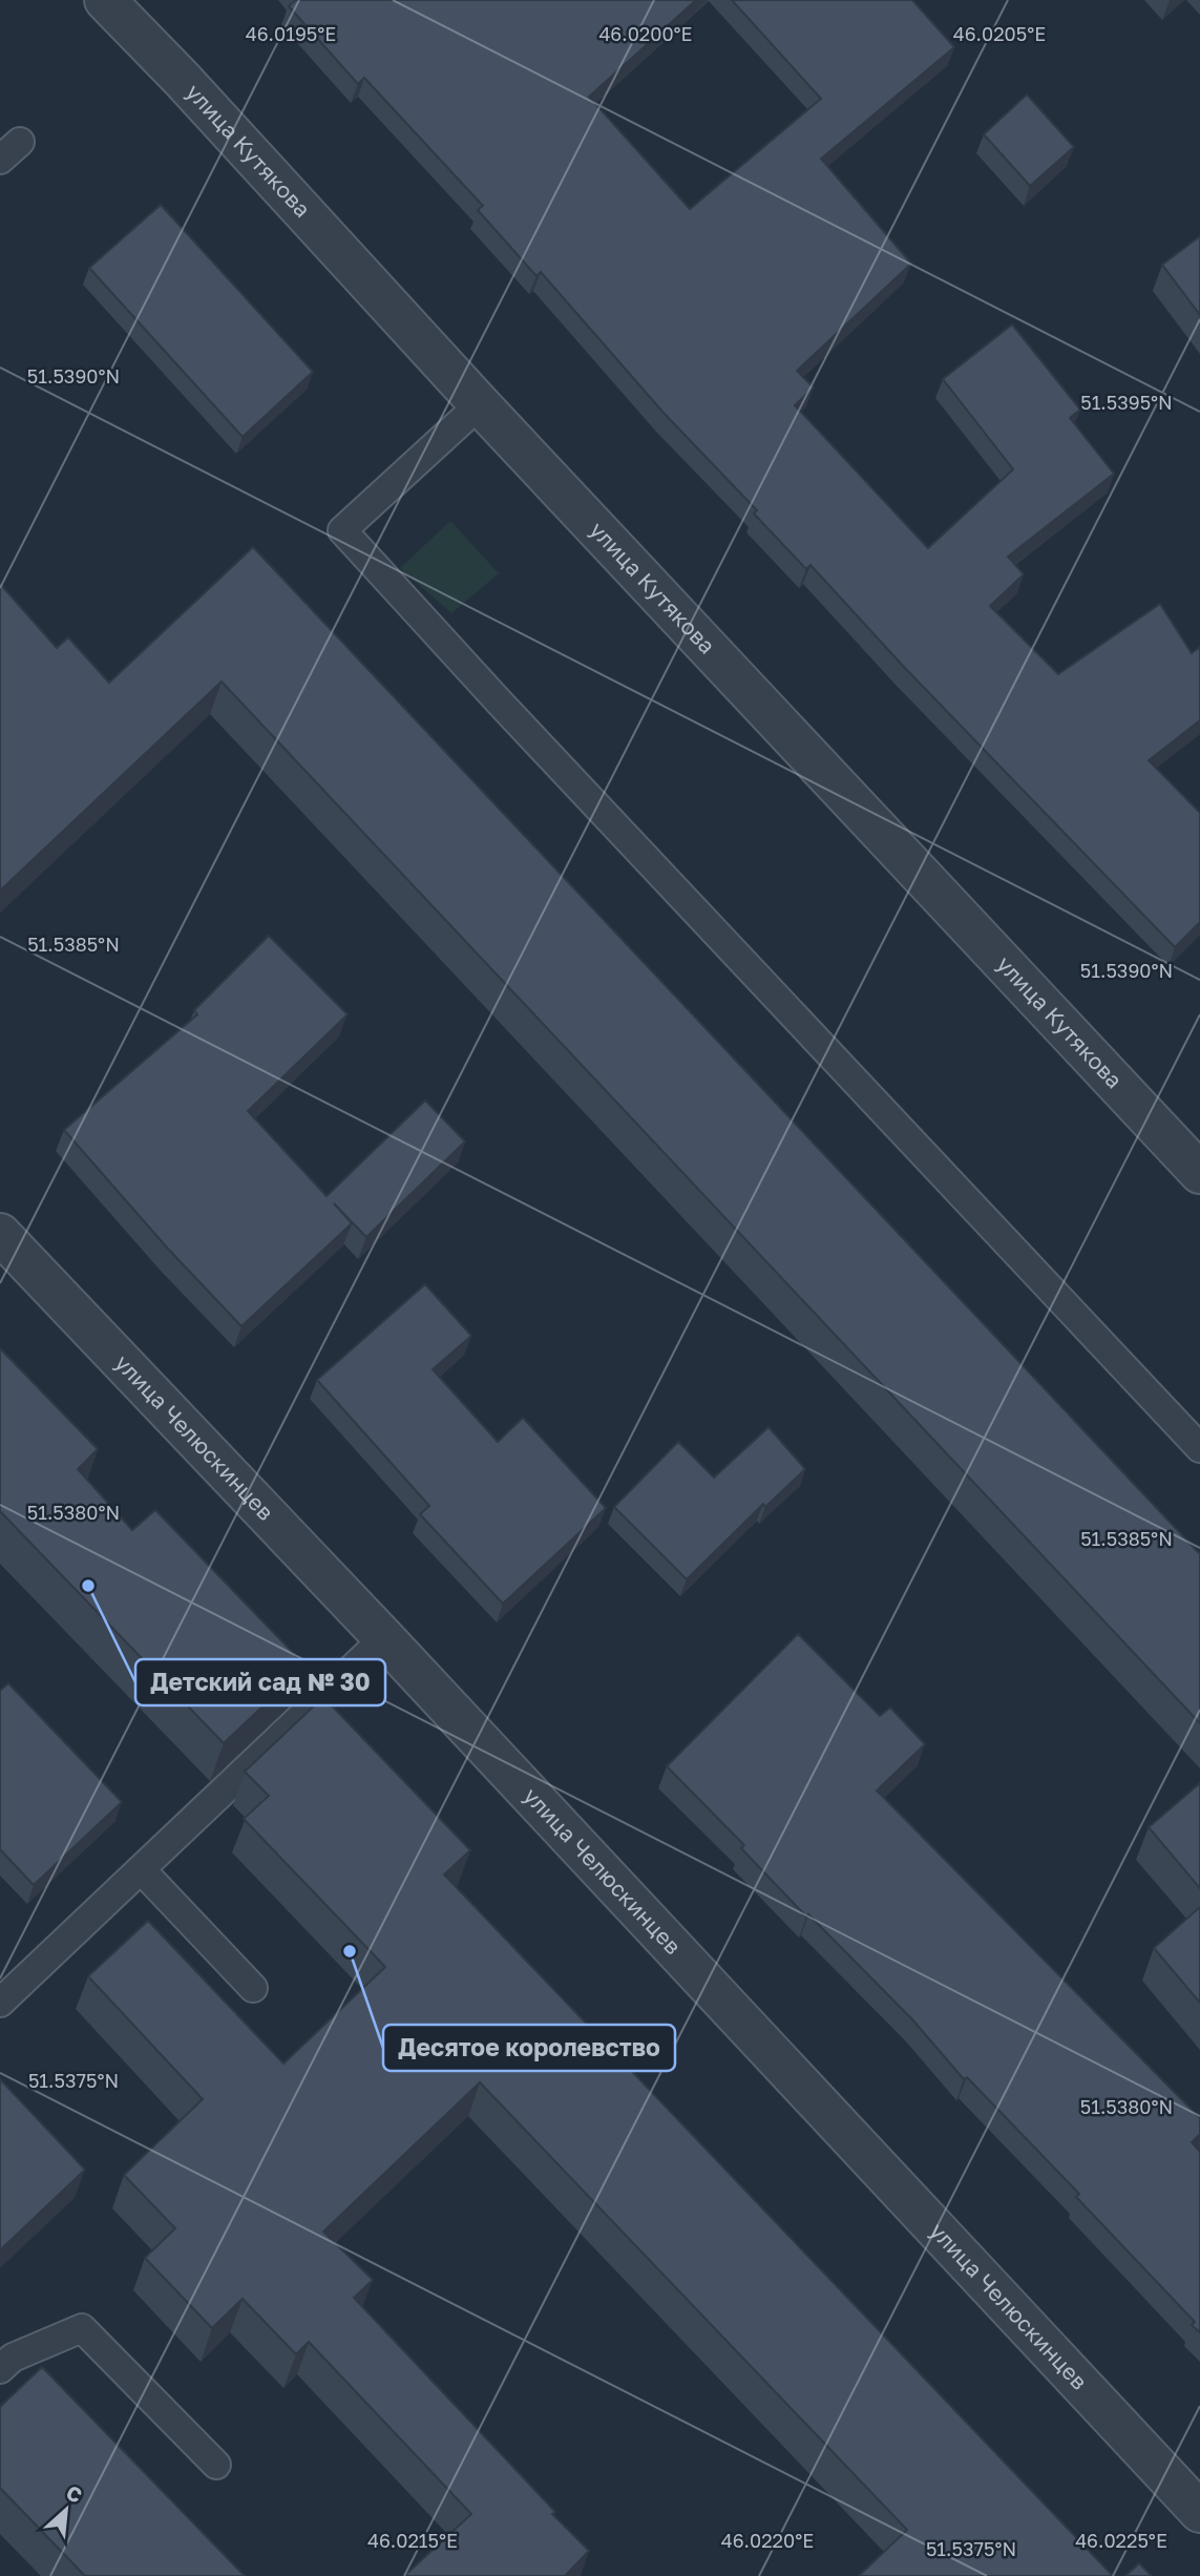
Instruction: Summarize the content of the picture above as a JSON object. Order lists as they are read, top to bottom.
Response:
{
  "streets": {
    "street": ["улица Кутякова", "улица Челюскинцев"]
  },
  "places": ["Детский сад № 30", "Десятое королевство"],
  "north": "top right",
  "coordinates": [
    "46.0195°E",
    "46.0200°E",
    "46.0205°E",
    "51.5390°N",
    "51.5395°N",
    "51.5385°N",
    "51.5380°N",
    "51.5375°N",
    "46.0215°E",
    "46.0220°E",
    "46.0225°E"
  ]
}
